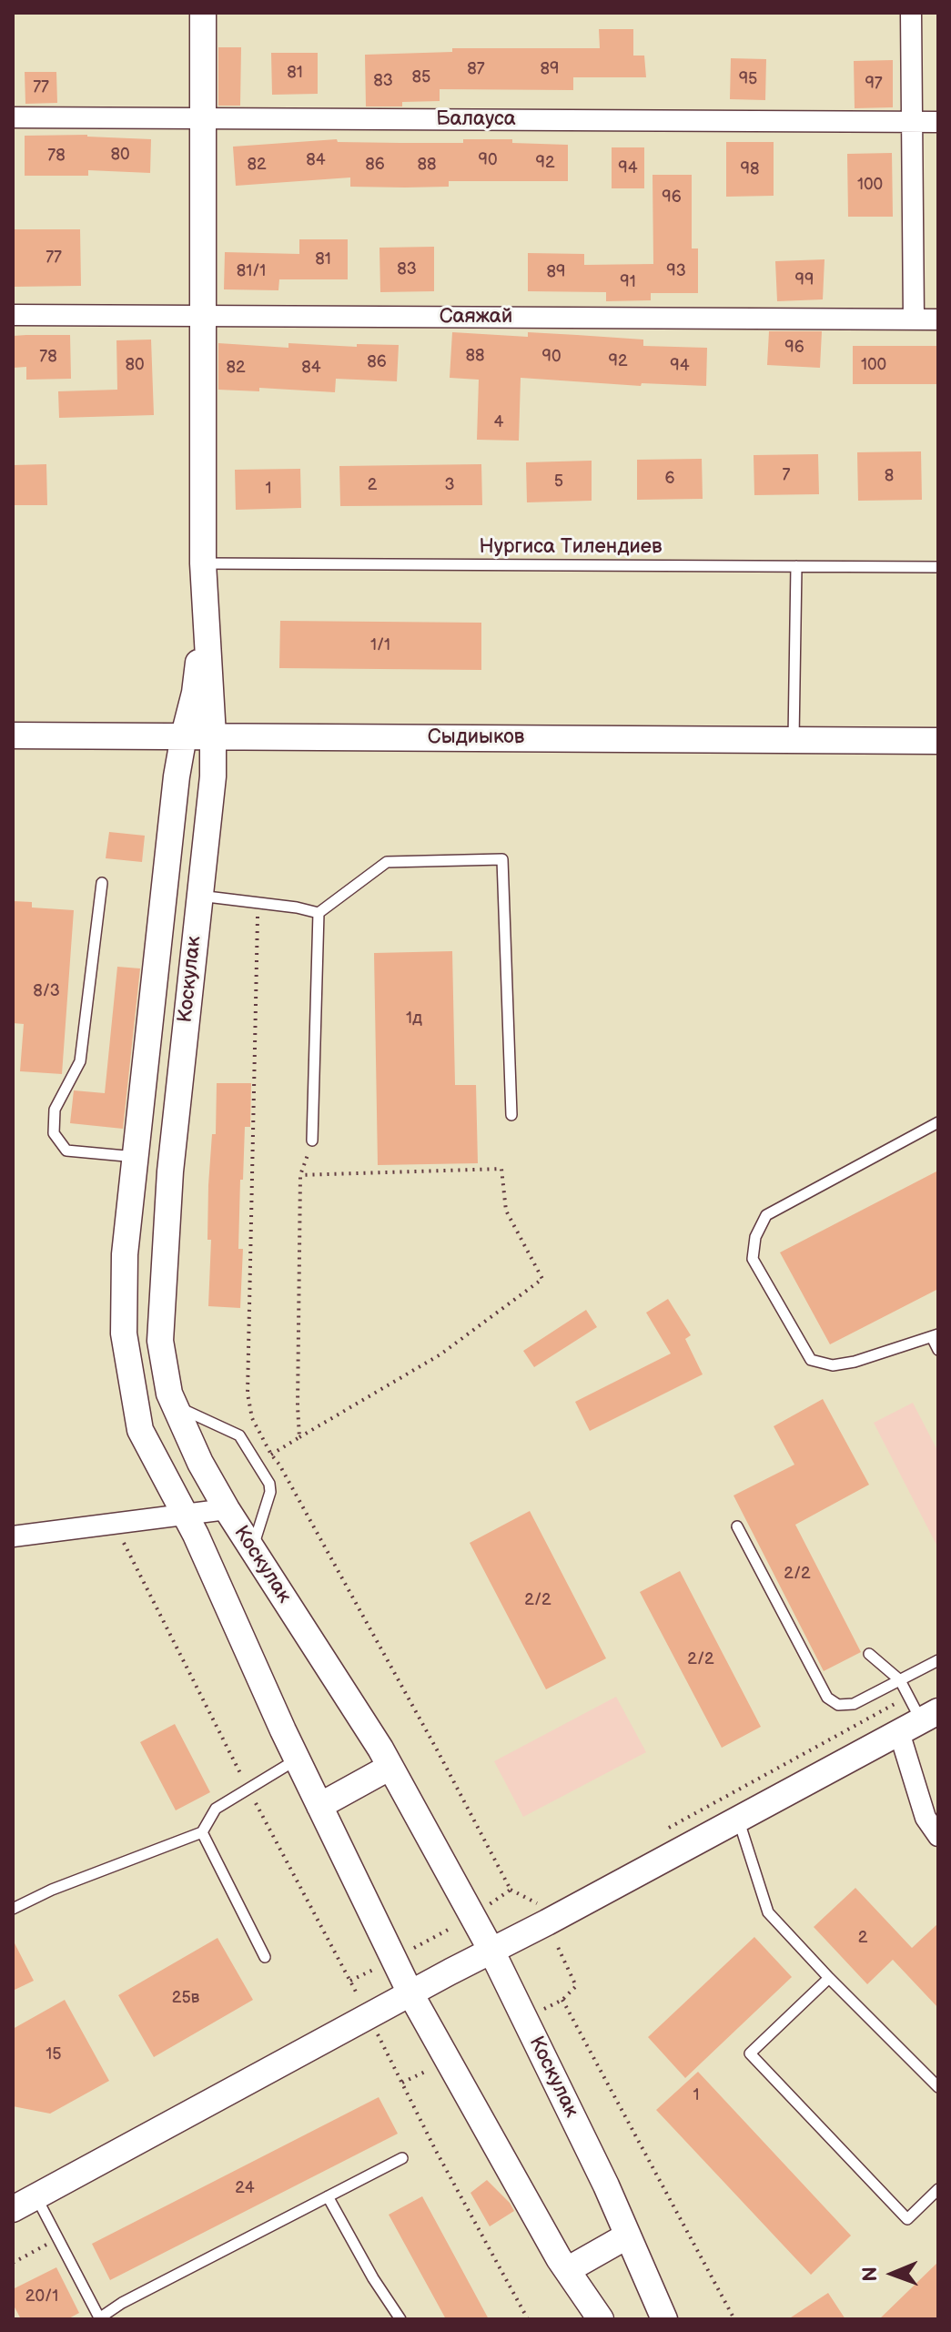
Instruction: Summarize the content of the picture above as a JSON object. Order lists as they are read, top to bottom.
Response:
{
  "streets": {
    "street": [
      "Балауса",
      "Саяжай",
      "Сыдиыков",
      "Коскулак"
    ],
    "lane": ["Нургиса Тилендиев"]
  },
  "crossings": [
    ["Сыдиыков", "Коскулак"]
  ],
  "house_numbers": [
    "87",
    "89",
    "81",
    "85",
    "95",
    "83",
    "97",
    "77",
    "80",
    "78",
    "84",
    "90",
    "92",
    "82",
    "86",
    "88",
    "94",
    "98",
    "100",
    "96",
    "77",
    "81",
    "83",
    "81/1",
    "93",
    "89",
    "99",
    "91",
    "96",
    "88",
    "78",
    "90",
    "92",
    "86",
    "80",
    "100",
    "94",
    "82",
    "84",
    "4",
    "7",
    "8",
    "6",
    "5",
    "2",
    "3",
    "1",
    "1/1",
    "8/3",
    "1д",
    "2/2",
    "2/2",
    "2/2",
    "2",
    "25в",
    "15",
    "1",
    "24",
    "20/1"
  ],
  "north": "left"
}
